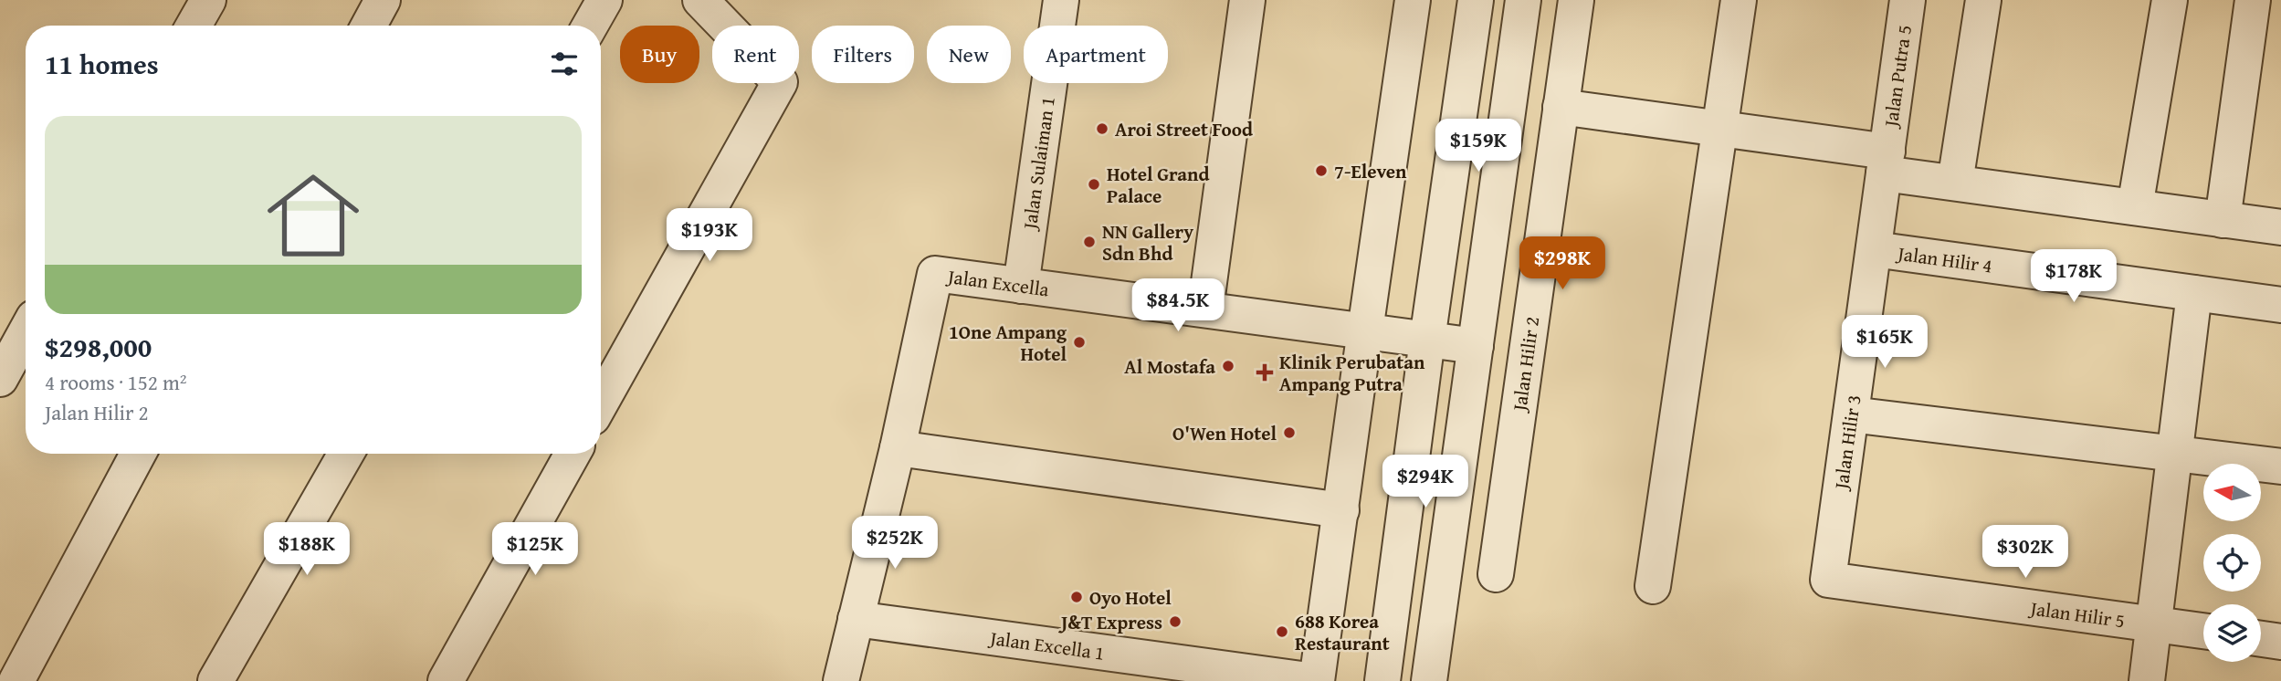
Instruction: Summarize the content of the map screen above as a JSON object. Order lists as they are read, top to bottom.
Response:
{
  "streets": {
    "street": [
      "Jalan Putra 5",
      "Jalan Sulaiman 1",
      "Jalan Hilir 4",
      "Jalan Excella",
      "Jalan Hilir 2",
      "Jalan Hilir 3",
      "Jalan Hilir 5",
      "Jalan Excella 1"
    ]
  },
  "crossings": [
    ["Jalan Putra 5", "Jalan Hilir 3"],
    ["Jalan Sulaiman 1", "Jalan Excella"],
    ["Jalan Hilir 4", "Jalan Hilir 3"],
    ["Jalan Excella", "Jalan Excella 1"],
    ["Jalan Hilir 3", "Jalan Hilir 5"]
  ],
  "places": {
    "other": [
      "Aroi Street Food",
      "7-Eleven",
      "Hotel Grand Palace",
      "NN Gallery Sdn Bhd",
      "1One Ampang Hotel",
      "Al Mostafa",
      "O'Wen Hotel",
      "Oyo Hotel",
      "J&T Express",
      "688 Korea Restaurant"
    ],
    "health": ["Klinik Perubatan Ampang Putra"]
  },
  "north": "left",
  "page": {
    "chip": [
      "Buy",
      "Rent",
      "Filters",
      "New",
      "Apartment"
    ],
    "heading": "11 homes",
    "list": [
      {
        "name": "$298,000",
        "note": "4 rooms · 152 m² · Jalan Hilir 2"
      }
    ],
    "price": [
      "$159K",
      "$193K",
      "$298K",
      "$178K",
      "$84.5K",
      "$165K",
      "$294K",
      "$252K",
      "$188K",
      "$125K",
      "$302K"
    ]
  }
}
